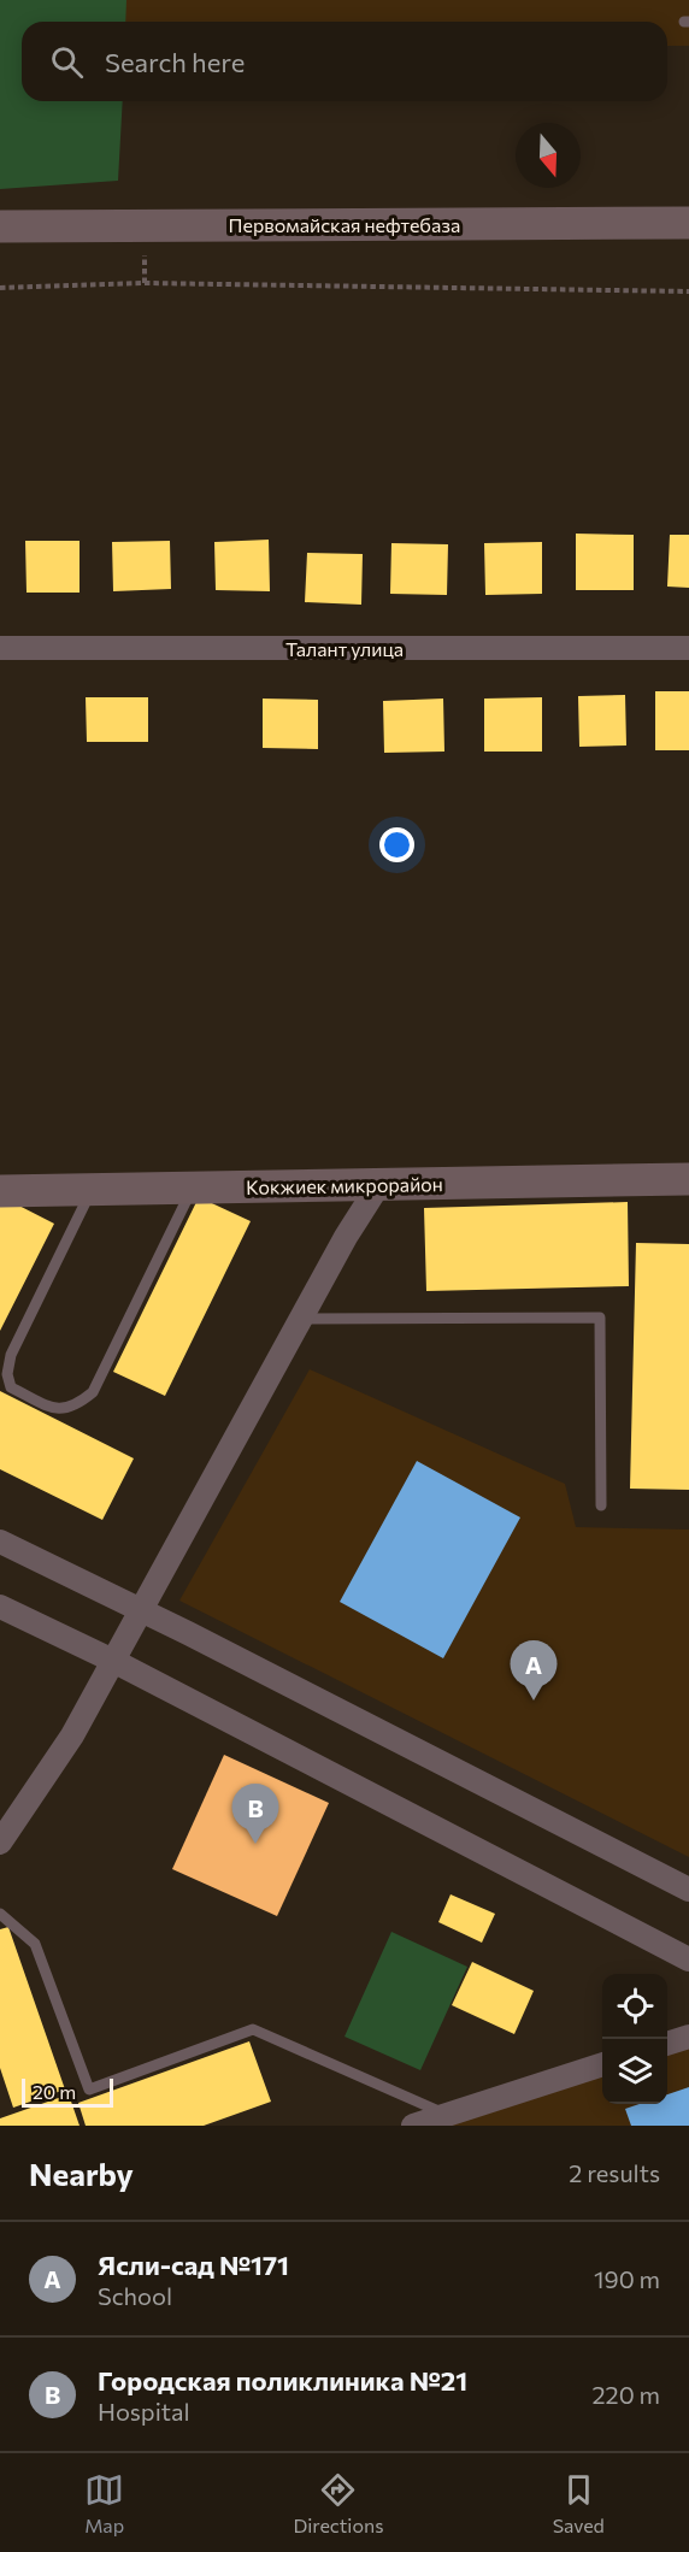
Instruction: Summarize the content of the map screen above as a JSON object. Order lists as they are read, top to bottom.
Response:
{
  "streets": {
    "street": ["Первомайская нефтебаза", "Талант улица", "Кокжиек микрорайон"]
  },
  "scale_bar": "20 m",
  "north": "bottom",
  "page": {
    "search": "Search here",
    "pins": ["A", "B"],
    "scale": "20 m",
    "heading": ["Nearby", "2 results"],
    "list": [
      {
        "mark": "A",
        "name": "Ясли-сад №171",
        "note": "School",
        "value": "190 m"
      },
      {
        "mark": "B",
        "name": "Городская поликлиника №21",
        "note": "Hospital",
        "value": "220 m"
      }
    ],
    "nav": ["Map", "Directions", "Saved"]
  }
}
